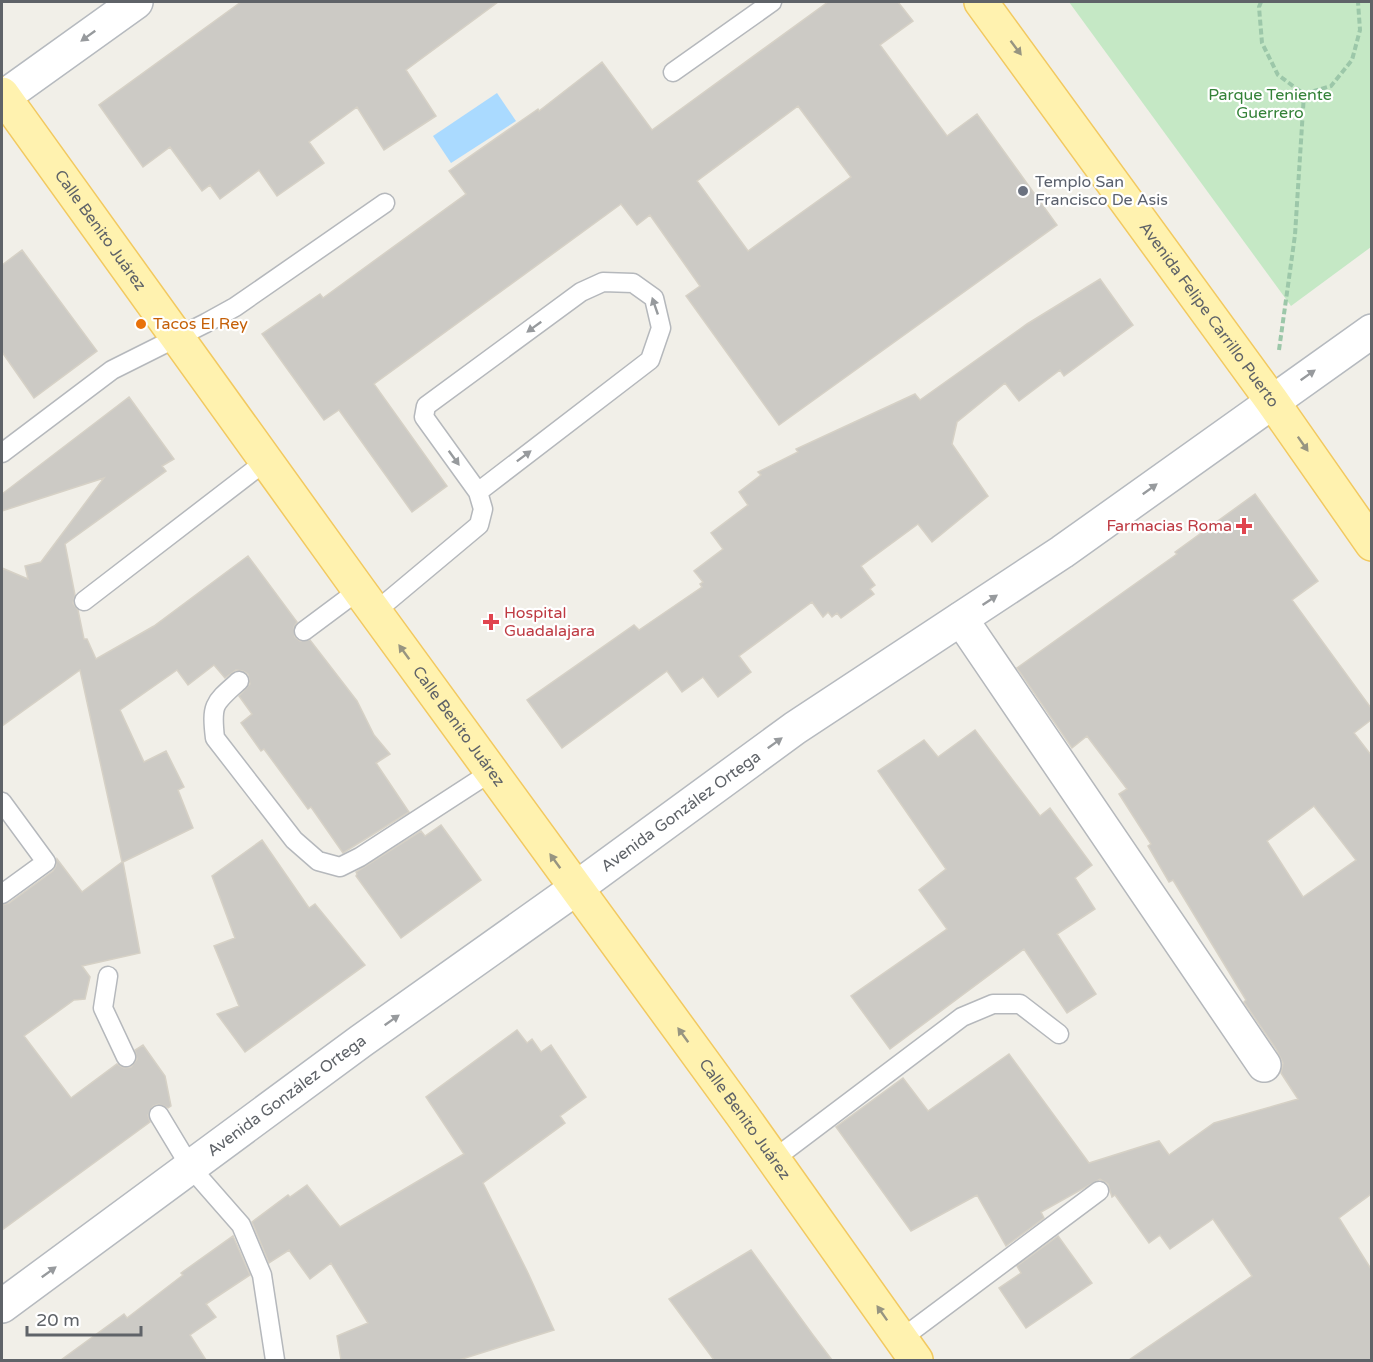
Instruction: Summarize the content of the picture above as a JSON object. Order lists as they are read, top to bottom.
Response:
{
  "streets": {
    "main road": ["Calle Benito Juárez", "Avenida Felipe Carrillo Puerto"],
    "street": ["Avenida González Ortega"]
  },
  "crossings": [
    ["Calle Benito Juárez", "Avenida González Ortega"],
    ["Avenida Felipe Carrillo Puerto", "Avenida González Ortega"]
  ],
  "one_way": ["Calle Benito Juárez", "Avenida Felipe Carrillo Puerto", "Avenida González Ortega"],
  "parks": ["Parque Teniente Guerrero"],
  "places": {
    "other": ["Templo San Francisco De Asis", "Tacos El Rey"],
    "health": ["Farmacias Roma", "Hospital Guadalajara"]
  },
  "scale_bar": "20 m"
}
